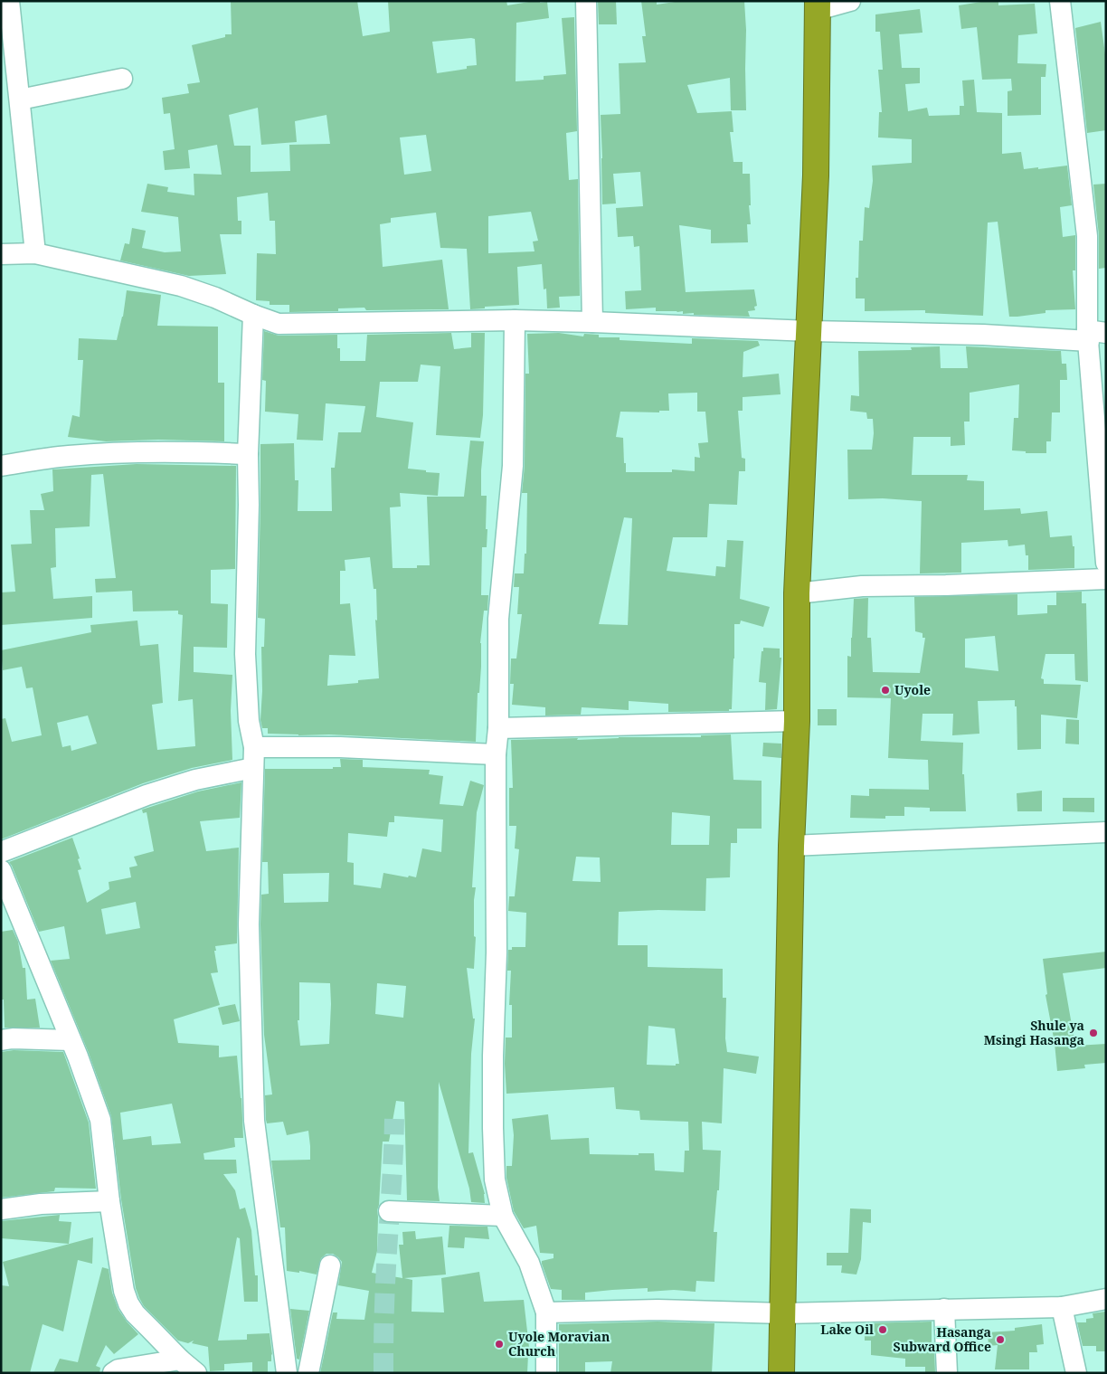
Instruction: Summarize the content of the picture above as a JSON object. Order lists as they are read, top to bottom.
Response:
{
  "places": [
    "Uyole",
    "Shule ya Msingi Hasanga",
    "Lake Oil",
    "Hasanga Subward Office",
    "Uyole Moravian Church"
  ]
}
